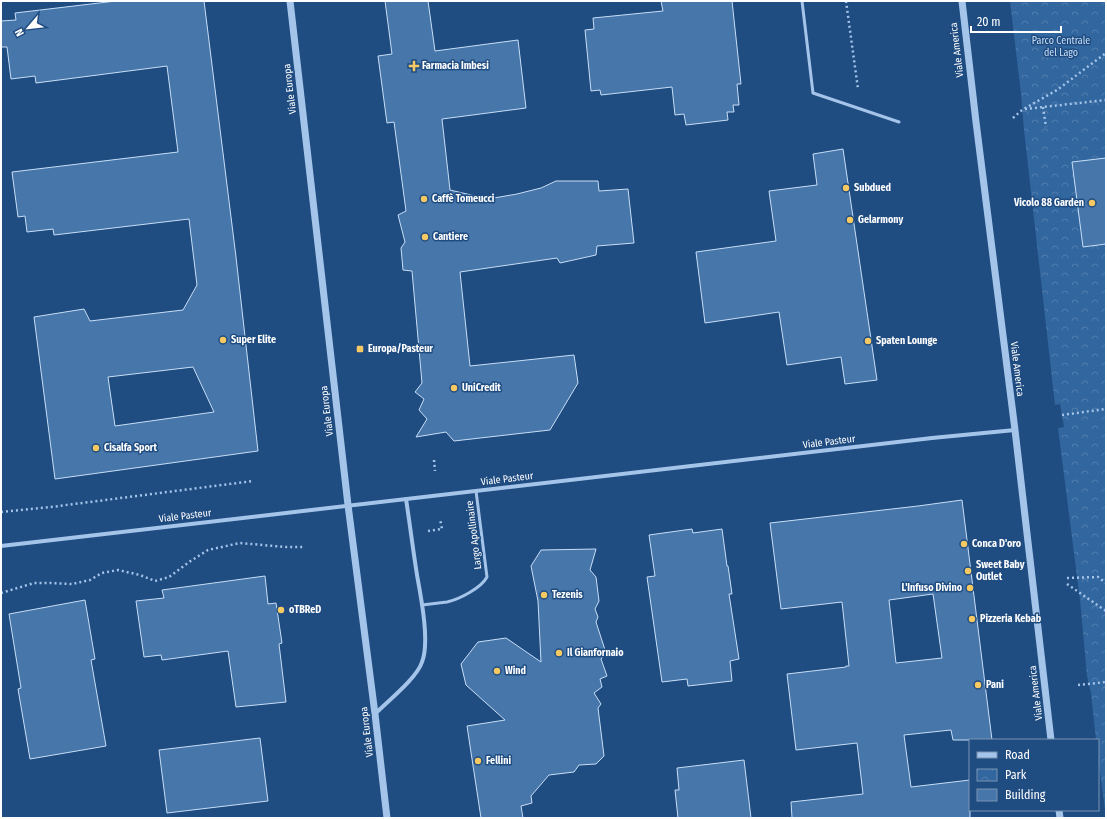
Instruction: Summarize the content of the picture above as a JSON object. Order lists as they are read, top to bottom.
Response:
{
  "streets": {
    "street": ["Viale America", "Viale Europa", "Viale Pasteur"],
    "lane": ["Largo Apollinaire"]
  },
  "crossings": [
    ["Viale America", "Viale Pasteur"],
    ["Viale Europa", "Viale Pasteur"],
    ["Viale Pasteur", "Largo Apollinaire"]
  ],
  "parks": ["Parco Centrale del Lago"],
  "places": {
    "health": ["Farmacia Imbesi"],
    "other": [
      "Subdued",
      "Caffè Tomeucci",
      "Vicolo 88 Garden",
      "Gelarmony",
      "Cantiere",
      "Super Elite",
      "Spaten Lounge",
      "UniCredit",
      "Cisalfa Sport",
      "Conca D'oro",
      "Sweet Baby Outlet",
      "L'Infuso Divino",
      "Tezenis",
      "oTBReD",
      "Pizzeria Kebab",
      "Il Gianfornaio",
      "Wind",
      "Pani",
      "Fellini"
    ],
    "transit": ["Europa/Pasteur"]
  },
  "legend": ["Road", "Park", "Building"],
  "scale_bar": "20 m",
  "north": "bottom left"
}
